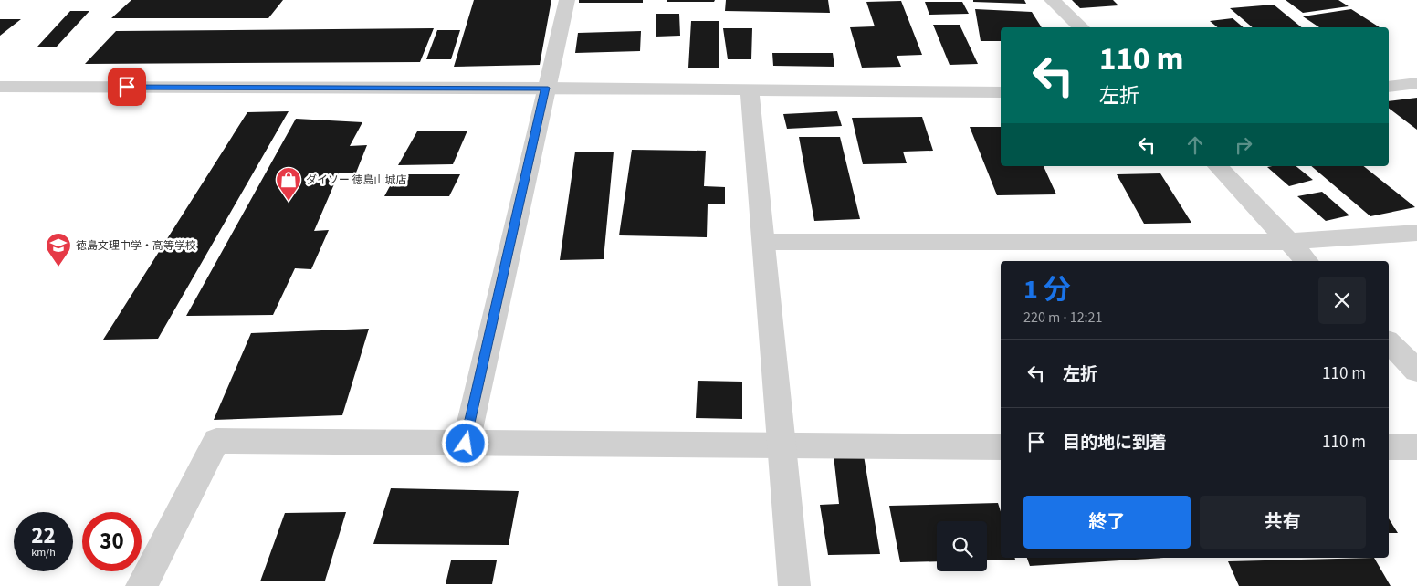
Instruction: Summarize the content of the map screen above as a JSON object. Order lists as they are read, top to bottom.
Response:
{
  "places": {
    "shop": ["ダイソー 徳島山城店"],
    "school or university": ["徳島文理中学・高等学校"]
  },
  "page": {
    "turn": ["110 m", "左折"],
    "heading": ["1 分", "220 m · 12:21"],
    "list": [
      {
        "name": "左折",
        "value": "110 m"
      },
      {
        "name": "目的地に到着",
        "value": "110 m"
      }
    ],
    "buttons": ["終了", "共有"],
    "speed": "22 km/h",
    "limit": "30"
  }
}
